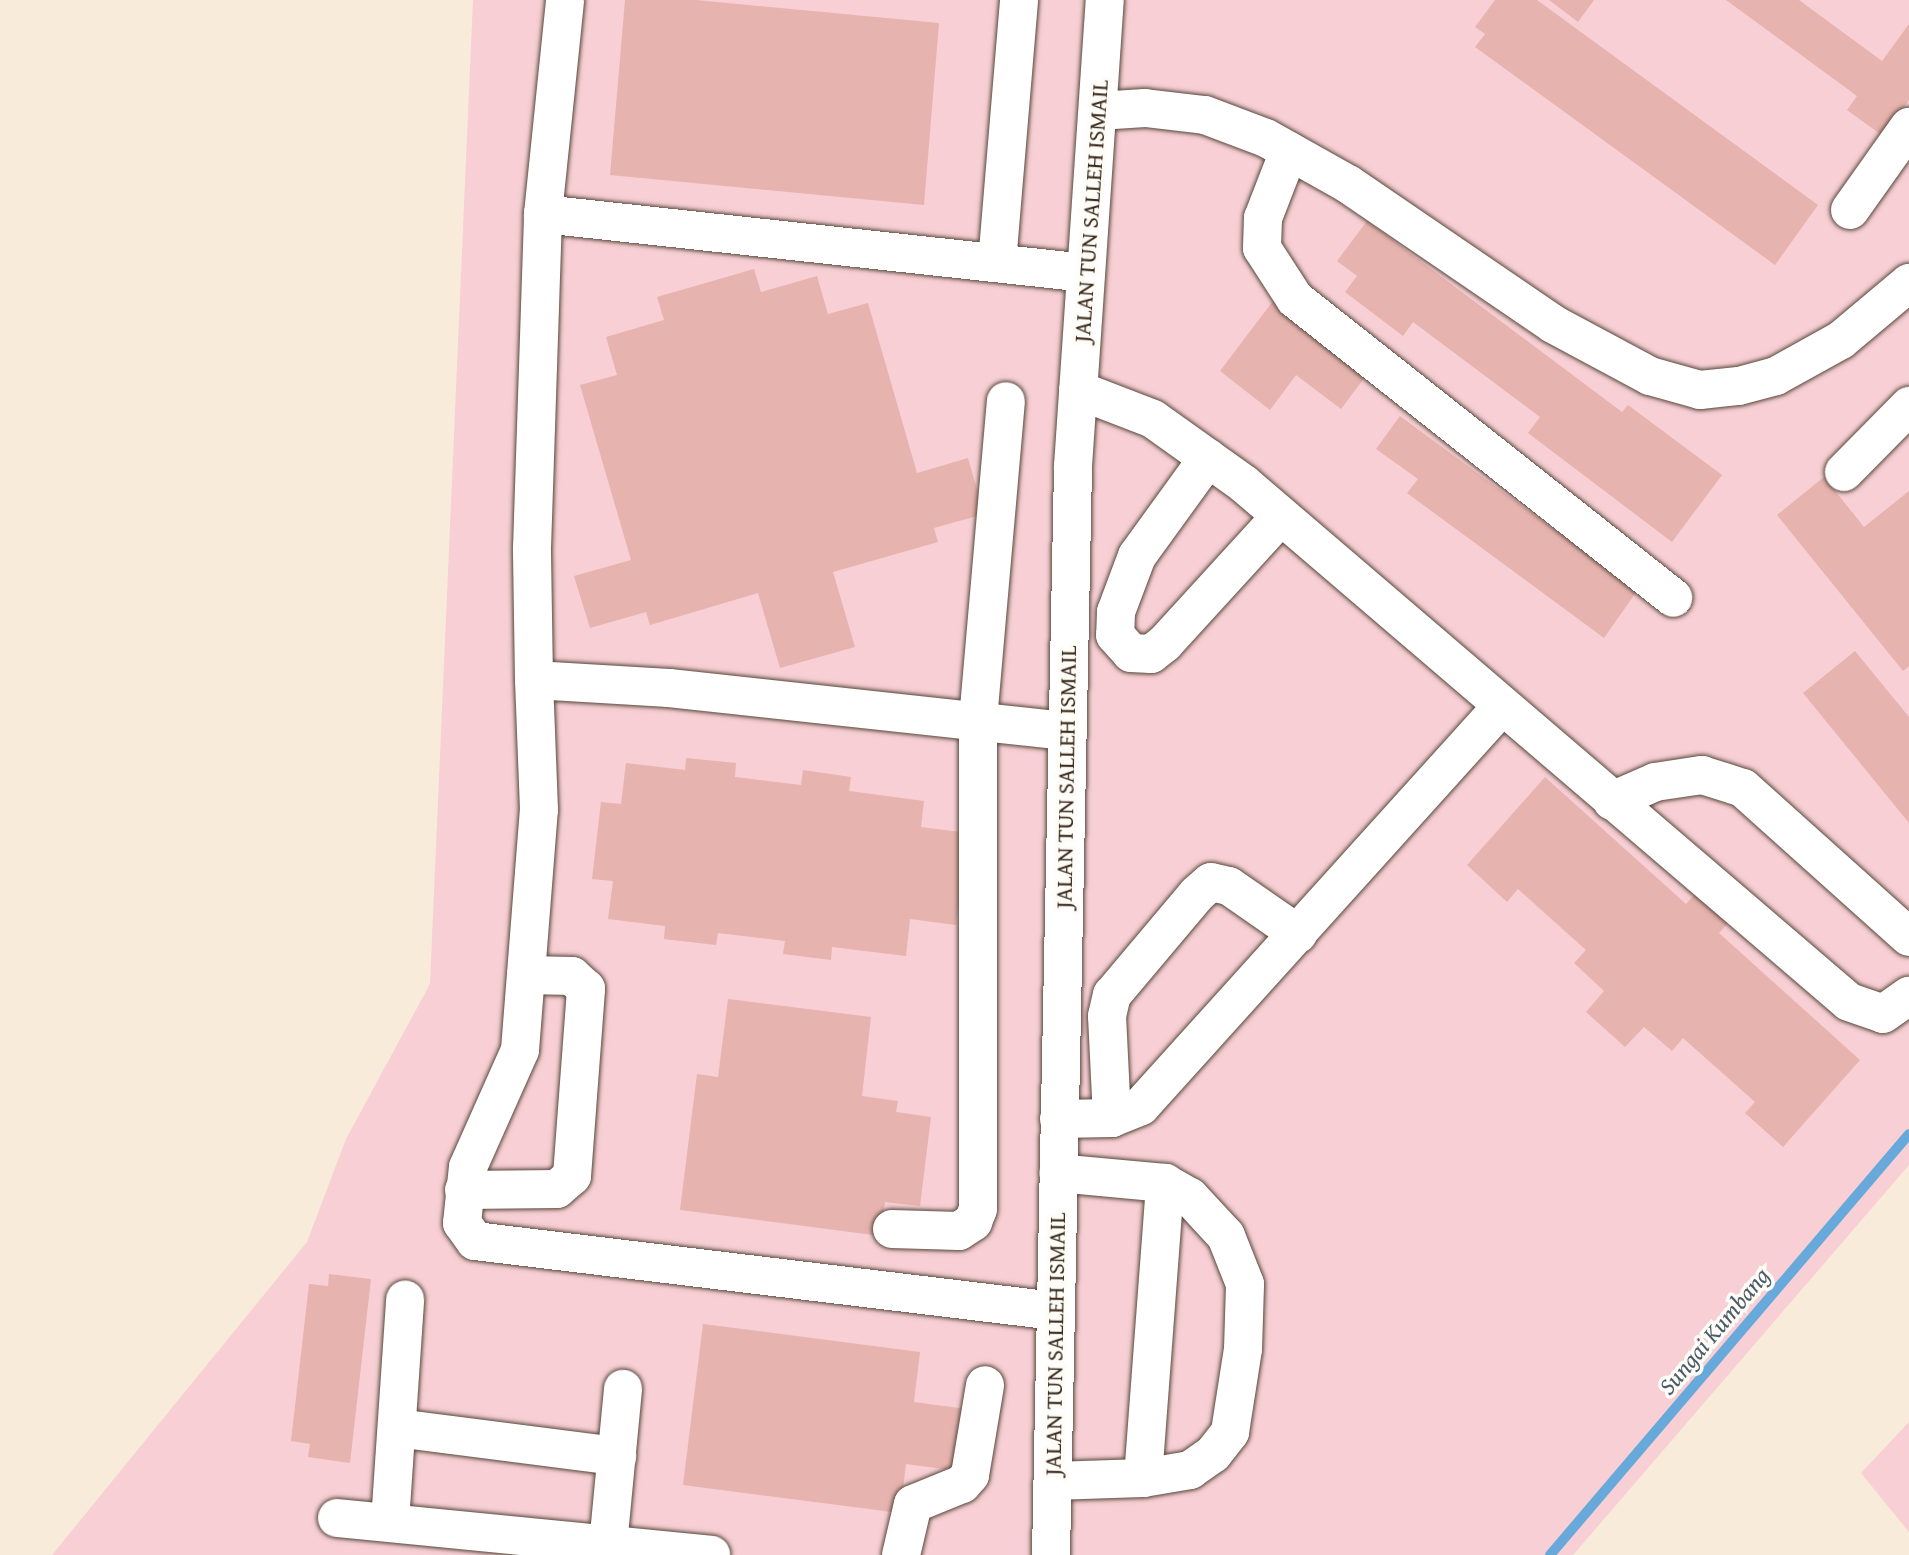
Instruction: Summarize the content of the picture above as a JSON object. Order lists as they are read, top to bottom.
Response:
{
  "streets": {
    "street": ["JALAN TUN SALLEH ISMAIL"]
  },
  "water": ["Sungai Kumbang"]
}
